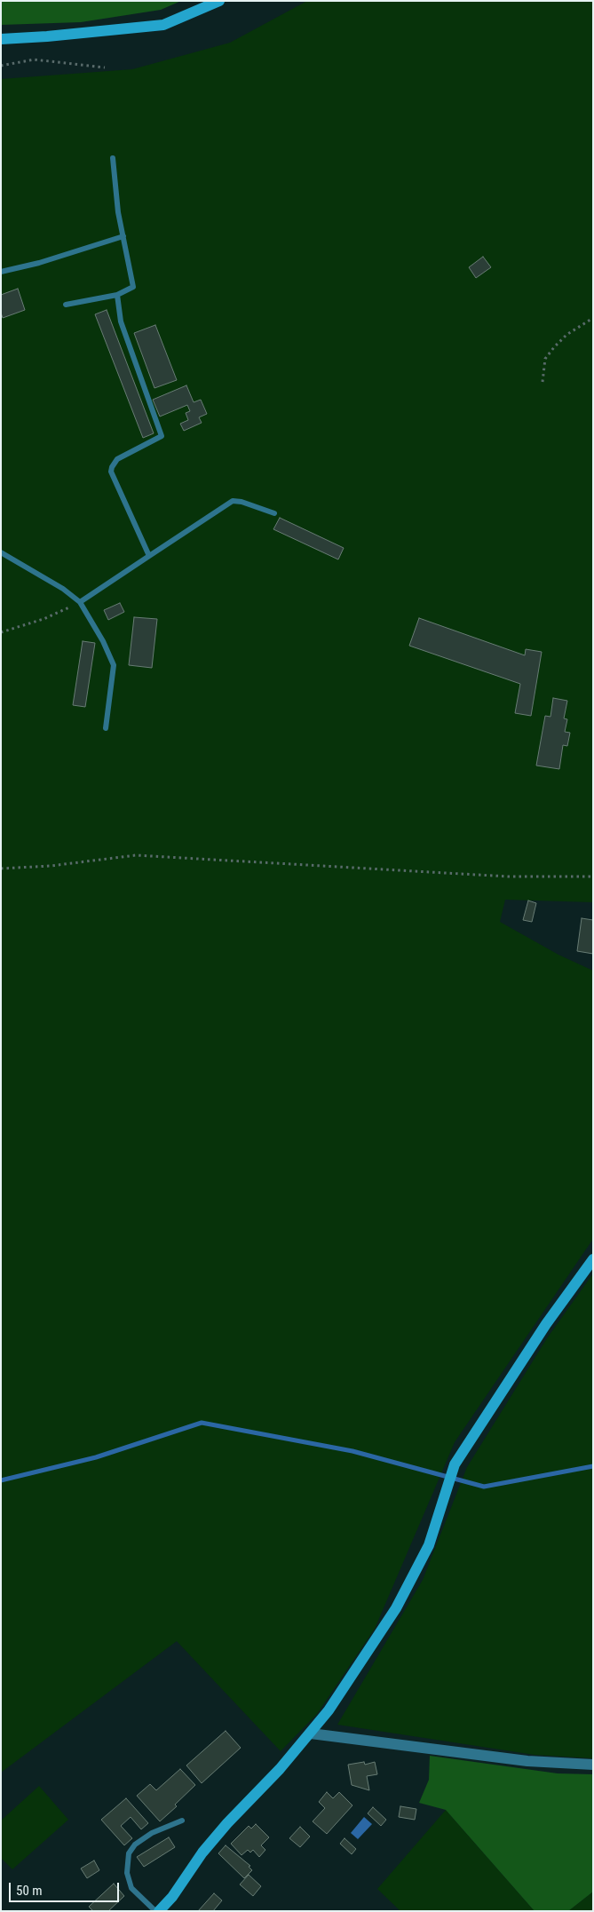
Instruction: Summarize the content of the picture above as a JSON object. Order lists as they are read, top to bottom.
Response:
{
  "scale_bar": "50 m"
}
